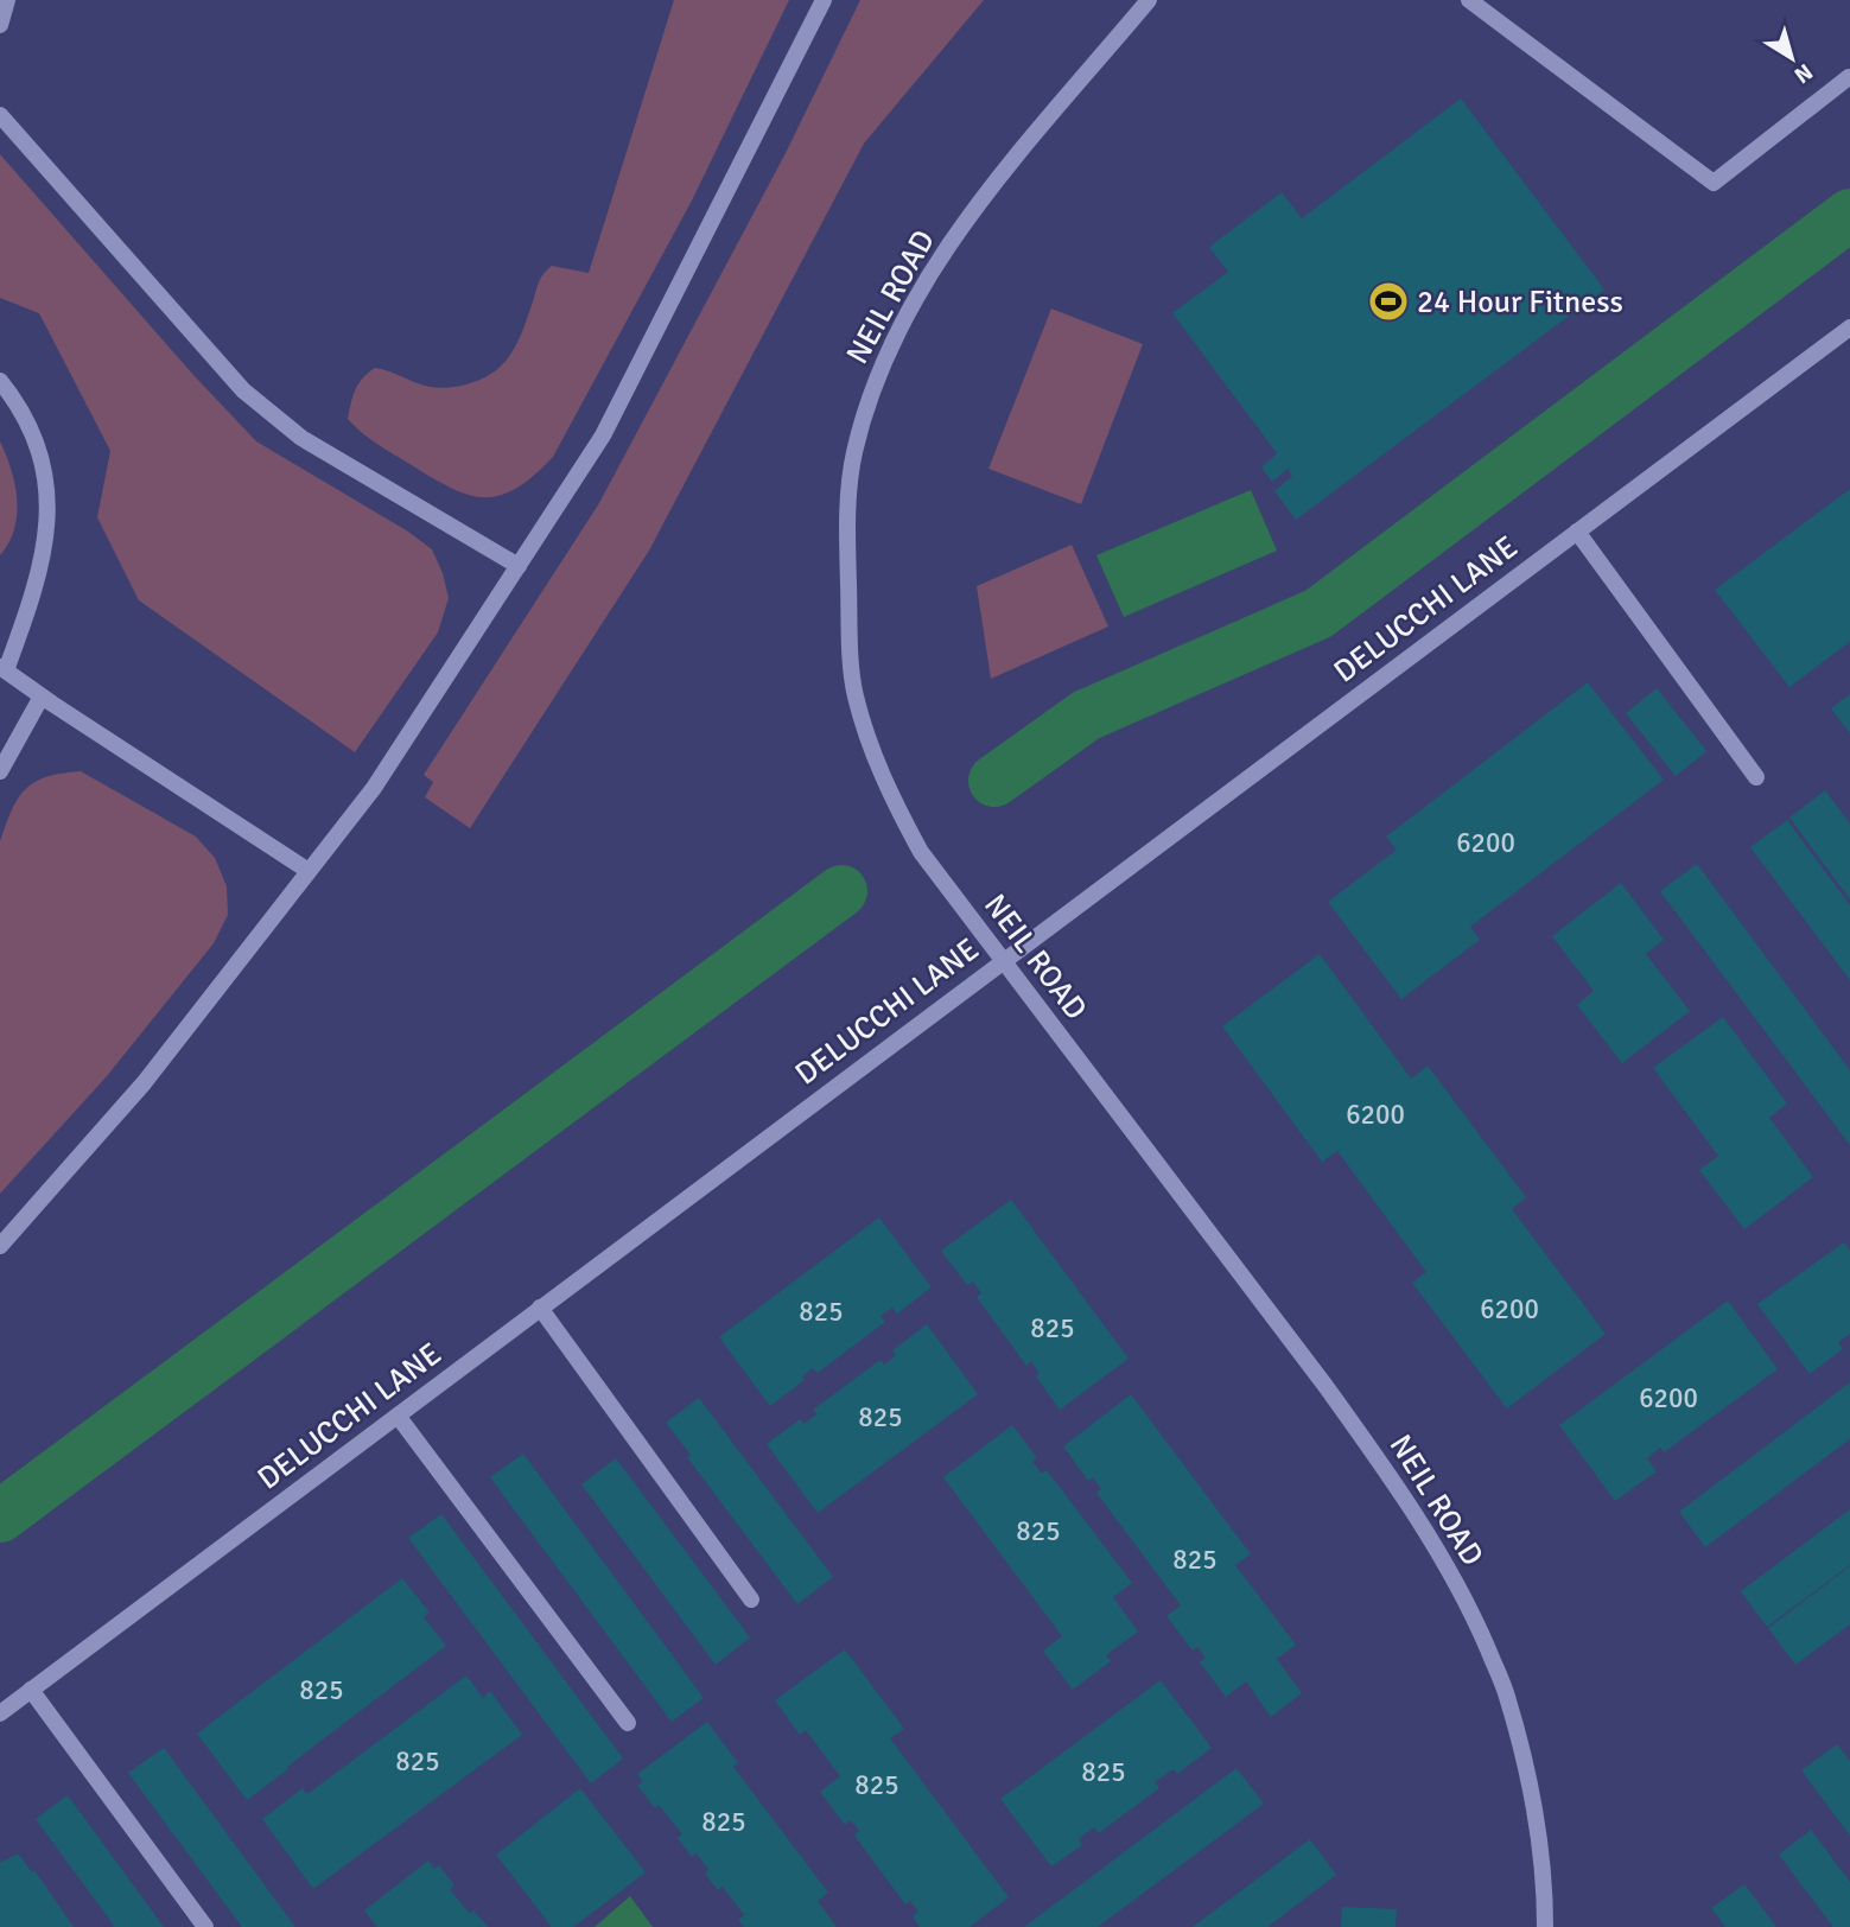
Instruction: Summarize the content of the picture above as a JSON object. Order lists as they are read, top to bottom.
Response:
{
  "streets": {
    "street": ["NEIL ROAD", "DELUCCHI LANE"]
  },
  "crossings": [
    ["NEIL ROAD", "DELUCCHI LANE"]
  ],
  "places": {
    "sports": ["24 Hour Fitness"]
  },
  "house_numbers": [
    "6200",
    "6200",
    "6200",
    "825",
    "825",
    "6200",
    "825",
    "825",
    "825",
    "825",
    "825",
    "825",
    "825",
    "825"
  ],
  "north": "bottom right"
}
